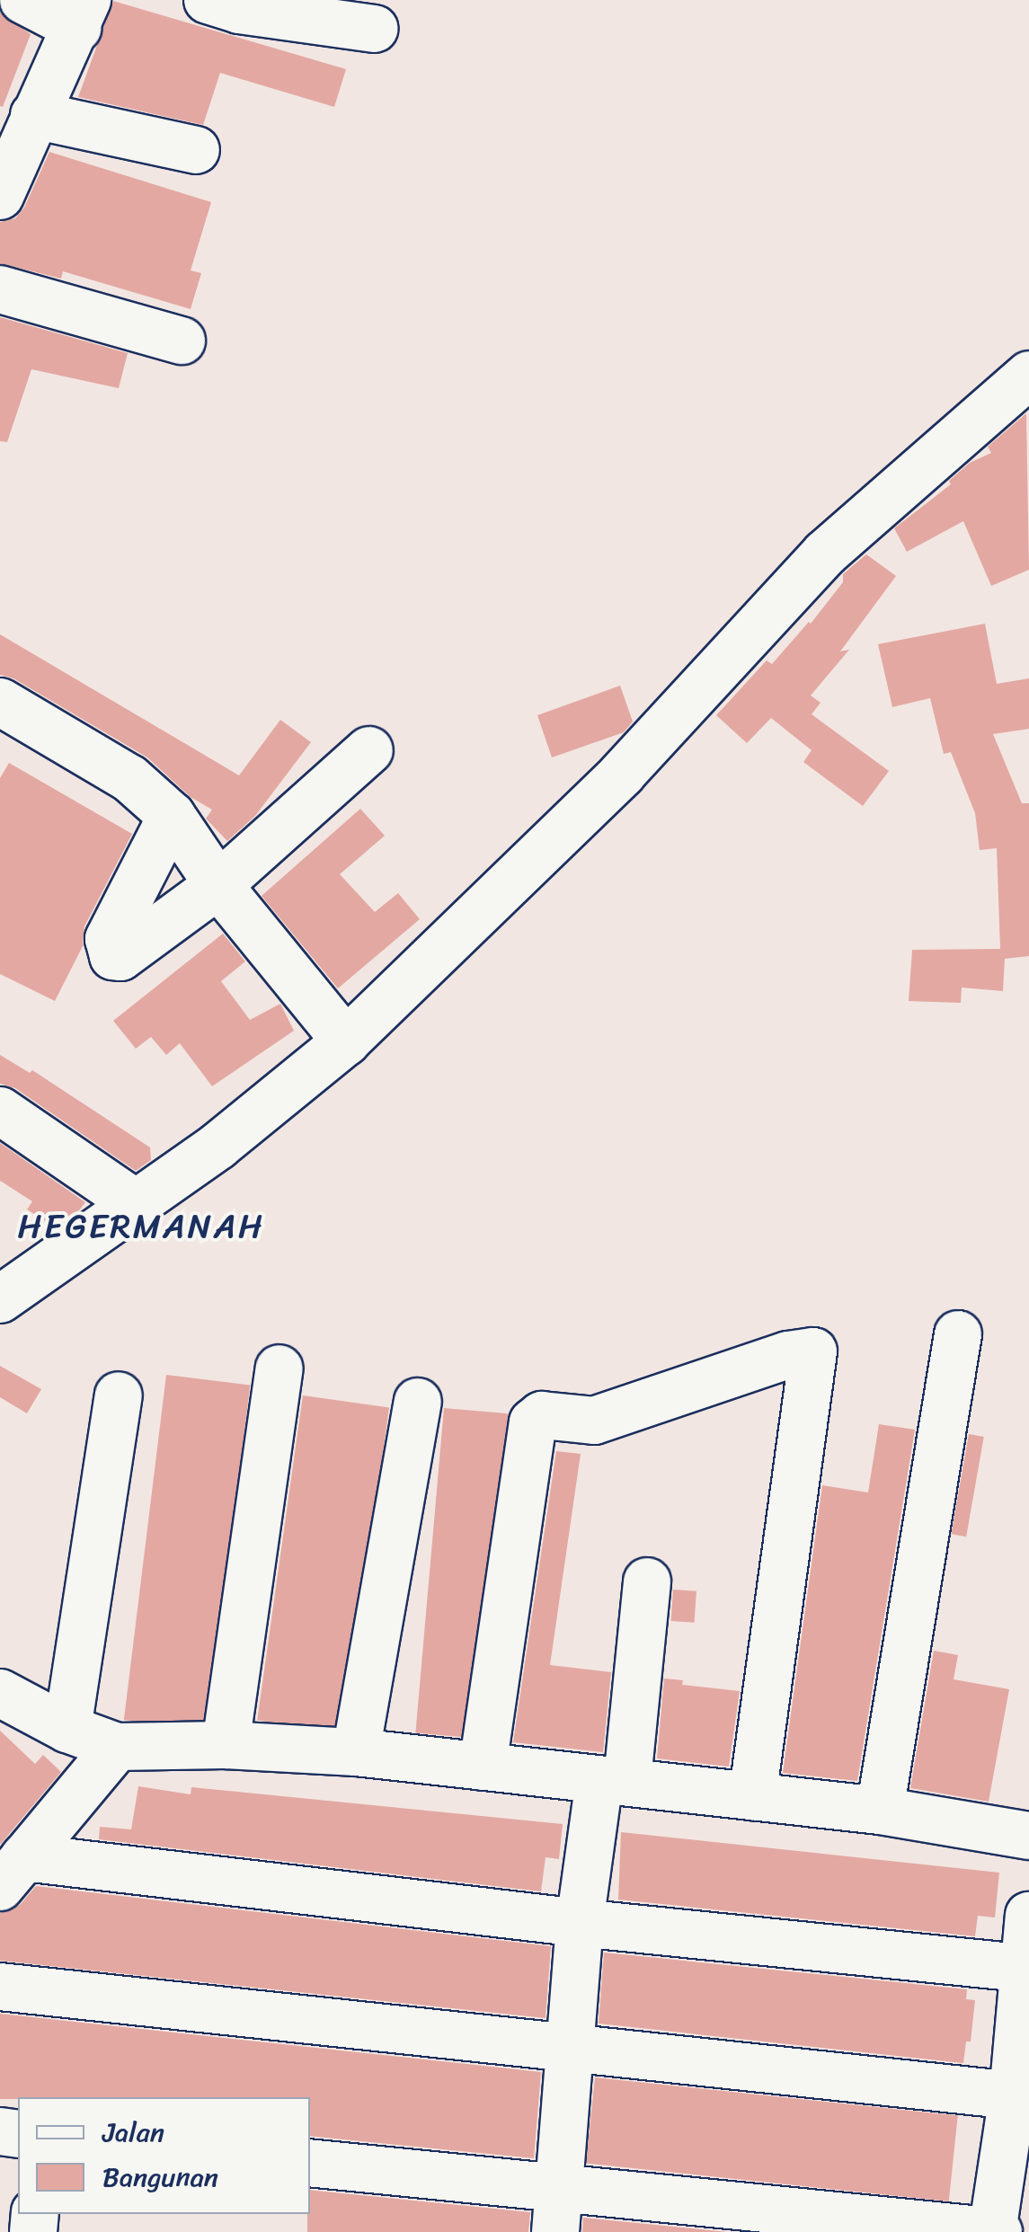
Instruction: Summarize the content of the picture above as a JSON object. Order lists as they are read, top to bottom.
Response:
{
  "districts": ["HEGERMANAH"],
  "legend": ["Jalan", "Bangunan"]
}
